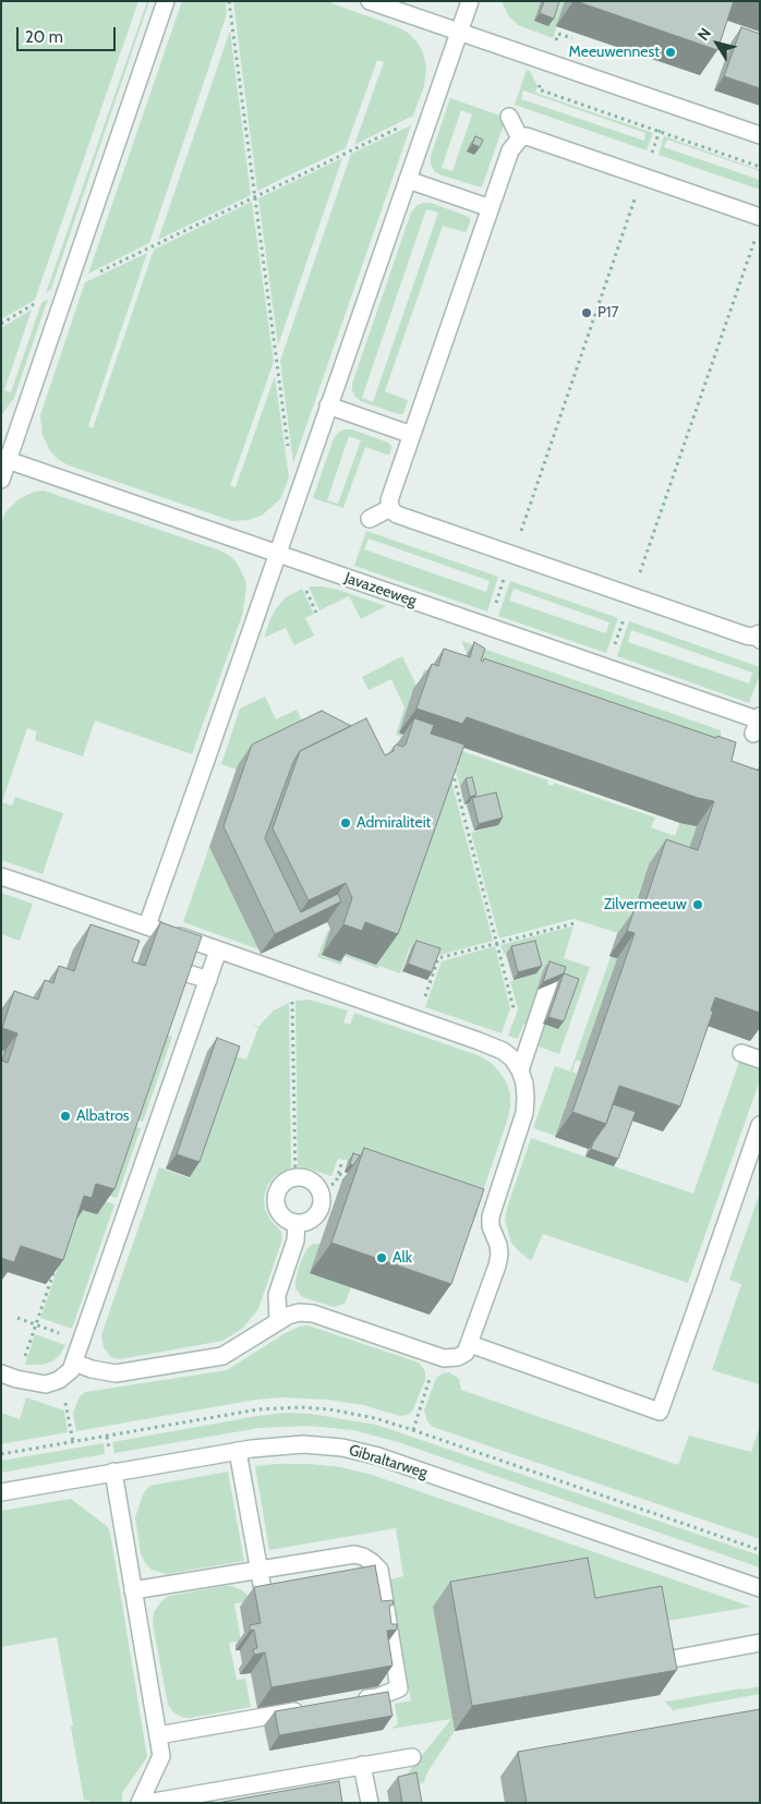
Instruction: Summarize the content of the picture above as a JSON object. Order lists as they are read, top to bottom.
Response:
{
  "streets": {
    "street": ["Javazeeweg", "Gibraltarweg"]
  },
  "places": [
    "Meeuwennest",
    "P17",
    "Admiraliteit",
    "Zilvermeeuw",
    "Albatros",
    "Alk"
  ],
  "scale_bar": "20 m",
  "north": "top left"
}
